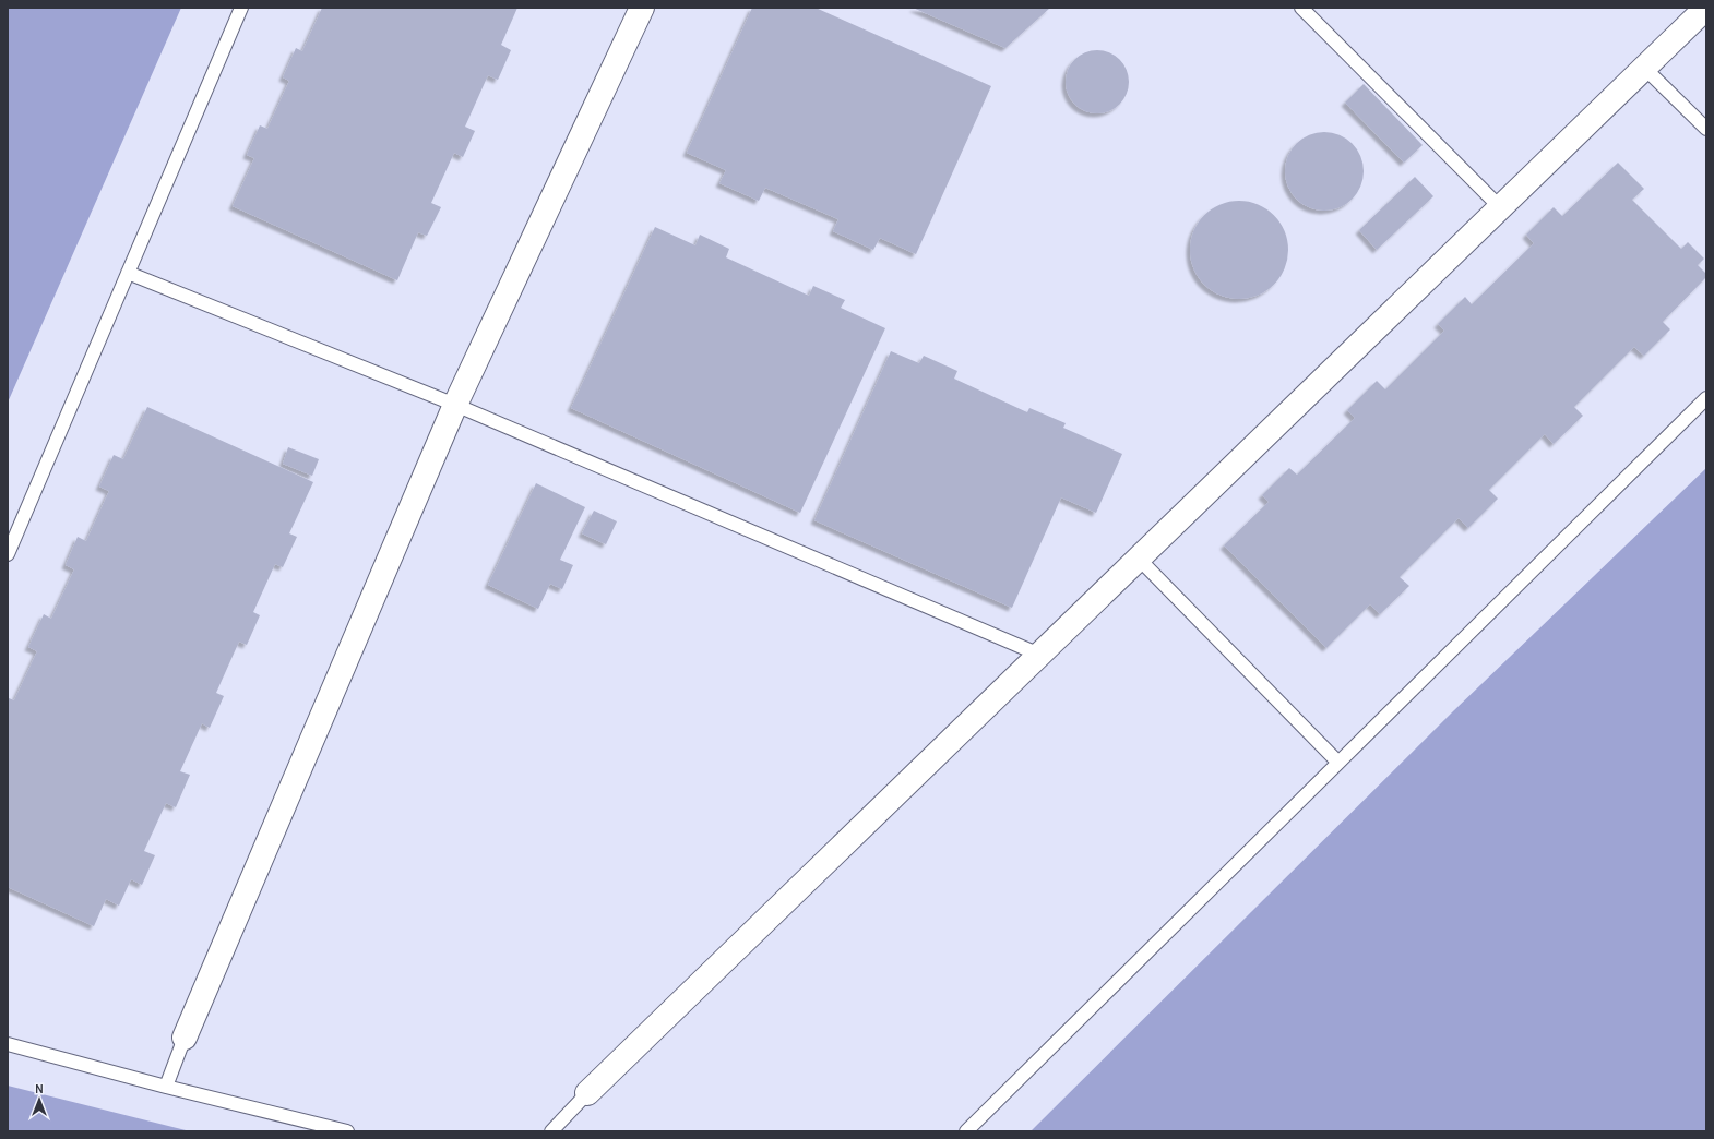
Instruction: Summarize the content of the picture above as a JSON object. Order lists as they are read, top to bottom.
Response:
{
  "north": "top"
}
